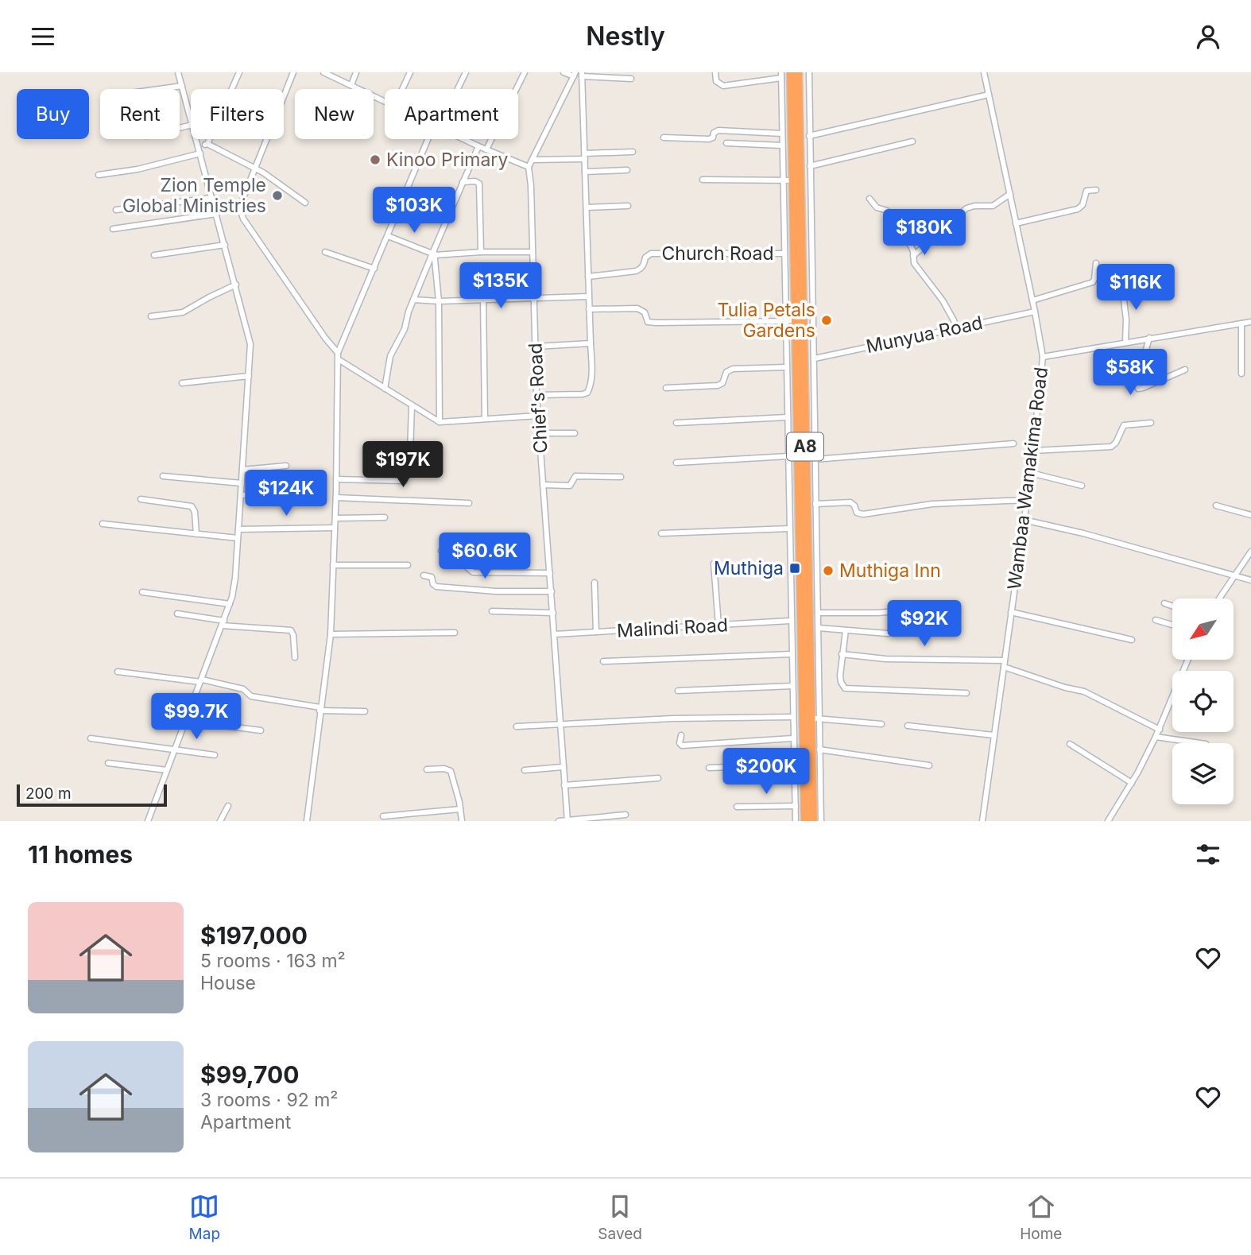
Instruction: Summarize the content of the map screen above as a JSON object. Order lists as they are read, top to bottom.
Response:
{
  "streets": {
    "highway": ["A8"],
    "street": [
      "Church Road",
      "Munyua Road",
      "Chief's Road",
      "Wambaa Wamakima Road",
      "Malindi Road"
    ]
  },
  "crossings": [
    ["Munyua Road", "Wambaa Wamakima Road"],
    ["Chief's Road", "Malindi Road"]
  ],
  "places": {
    "other": [
      "Kinoo Primary",
      "Zion Temple Global Ministries",
      "Tulia Petals Gardens",
      "Muthiga Inn"
    ],
    "transit": ["Muthiga"]
  },
  "scale_bar": "200 m",
  "north": "bottom left",
  "page": {
    "header": "Nestly",
    "chip": [
      "Buy",
      "Rent",
      "Filters",
      "New",
      "Apartment"
    ],
    "price": [
      "$103K",
      "$180K",
      "$135K",
      "$116K",
      "$58K",
      "$197K",
      "$124K",
      "$60.6K",
      "$92K",
      "$99.7K",
      "$200K"
    ],
    "scale": "200 m",
    "heading": "11 homes",
    "list": [
      {
        "name": "$197,000",
        "note": "5 rooms · 163 m² · House"
      },
      {
        "name": "$99,700",
        "note": "3 rooms · 92 m² · Apartment"
      }
    ],
    "tabs": ["Map", "Saved", "Home"]
  }
}
